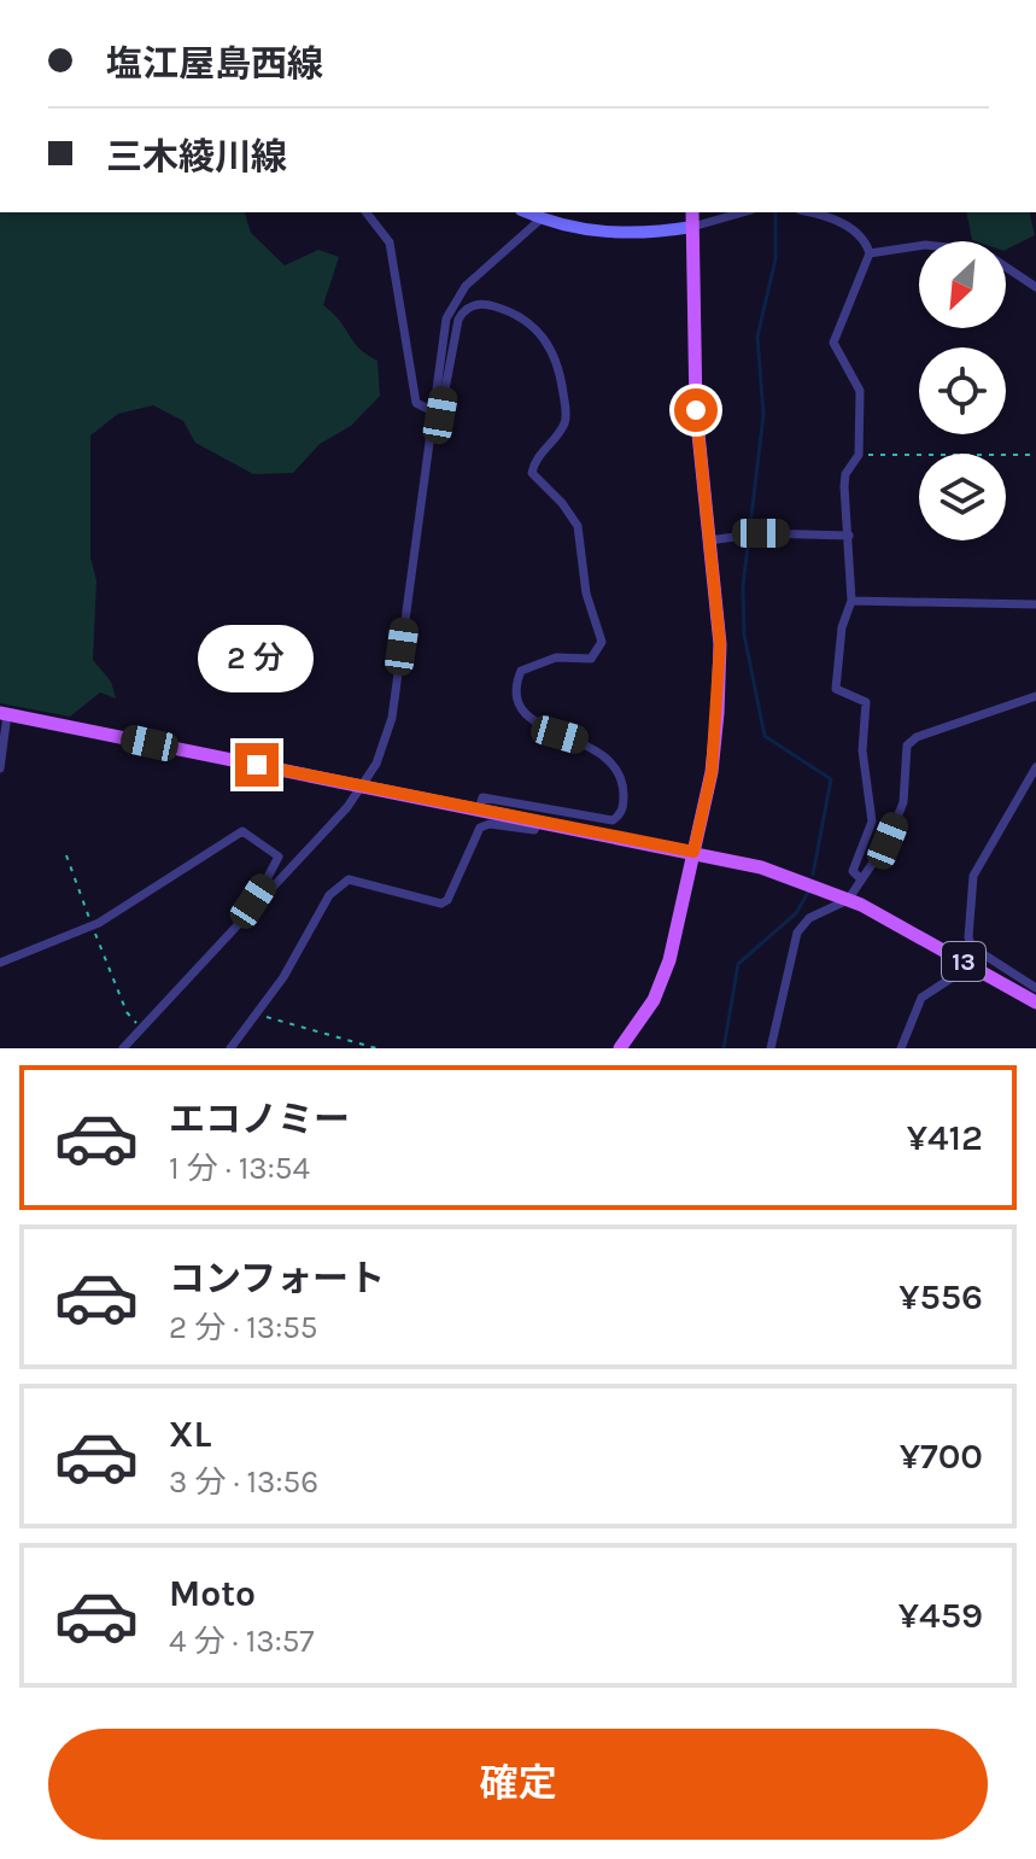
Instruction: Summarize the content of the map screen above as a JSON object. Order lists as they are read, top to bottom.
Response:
{
  "streets": {
    "main road": ["13"]
  },
  "north": "bottom left",
  "page": {
    "banner": ["塩江屋島西線", "三木綾川線"],
    "bubble": "2 分",
    "list": [
      {
        "name": "エコノミー",
        "note": "1 分 · 13:54",
        "value": "¥412"
      },
      {
        "name": "コンフォート",
        "note": "2 分 · 13:55",
        "value": "¥556"
      },
      {
        "name": "XL",
        "note": "3 分 · 13:56",
        "value": "¥700"
      },
      {
        "name": "Moto",
        "note": "4 分 · 13:57",
        "value": "¥459"
      }
    ],
    "buttons": "確定"
  }
}
